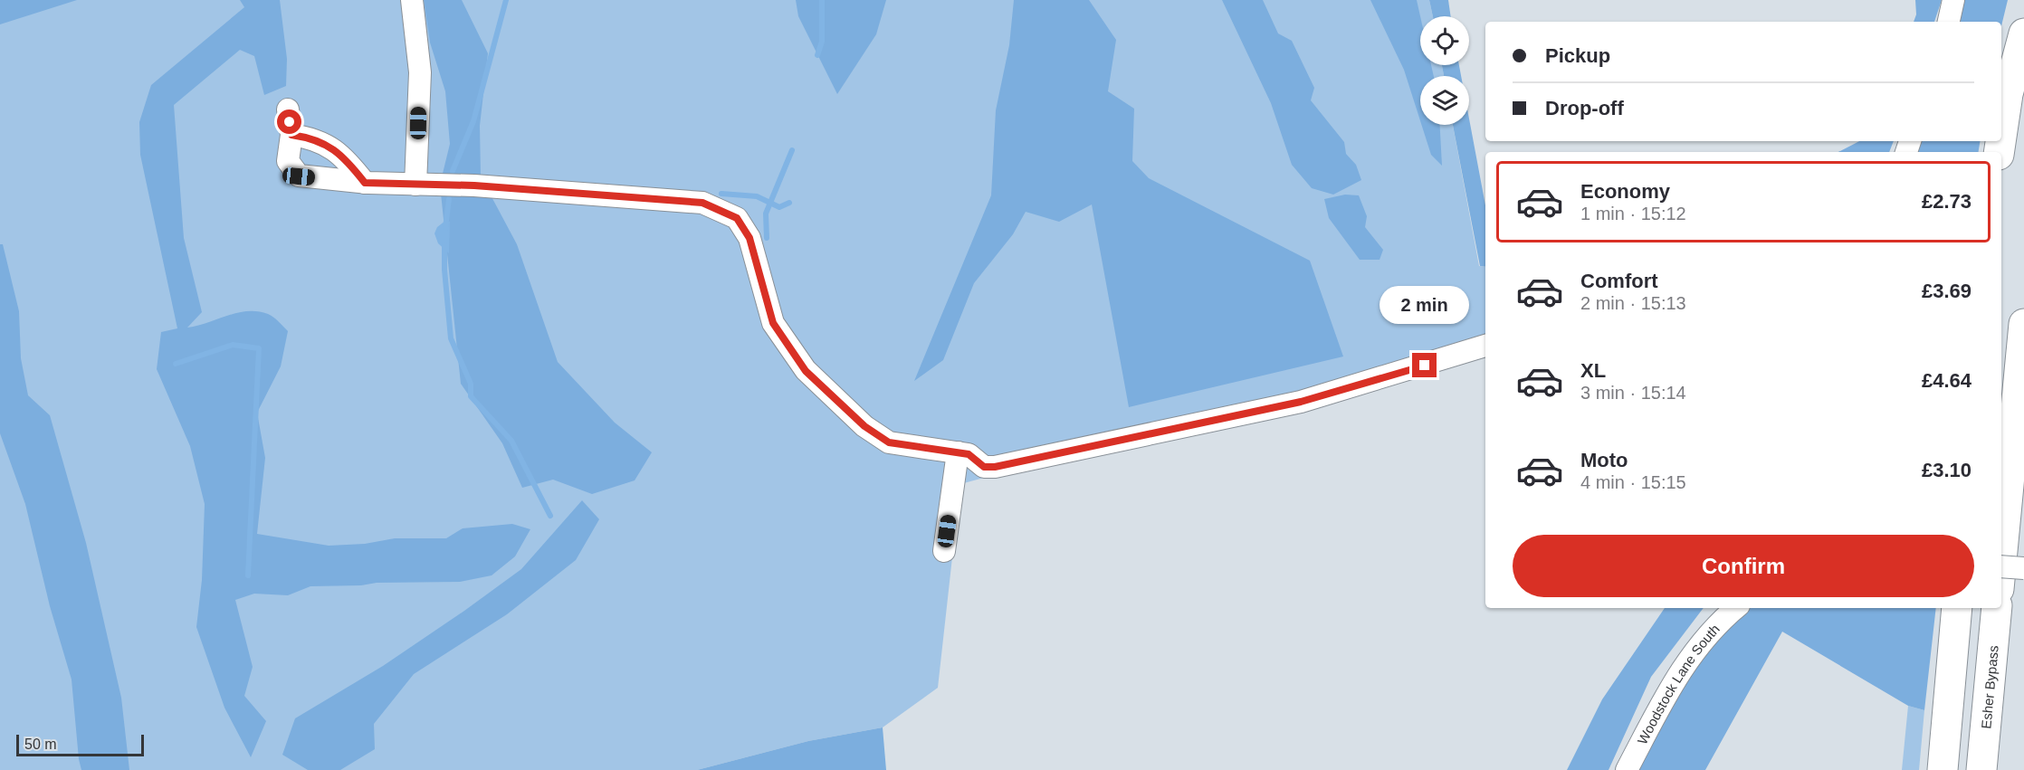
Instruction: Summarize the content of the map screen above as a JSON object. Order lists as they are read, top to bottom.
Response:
{
  "streets": {
    "highway": ["Esher Bypass"],
    "street": ["Woodstock Lane South"]
  },
  "scale_bar": "50 m",
  "page": {
    "banner": ["Pickup", "Drop-off"],
    "list": [
      {
        "name": "Economy",
        "note": "1 min · 15:12",
        "value": "£2.73"
      },
      {
        "name": "Comfort",
        "note": "2 min · 15:13",
        "value": "£3.69"
      },
      {
        "name": "XL",
        "note": "3 min · 15:14",
        "value": "£4.64"
      },
      {
        "name": "Moto",
        "note": "4 min · 15:15",
        "value": "£3.10"
      }
    ],
    "bubble": "2 min",
    "buttons": "Confirm",
    "scale": "50 m"
  }
}
